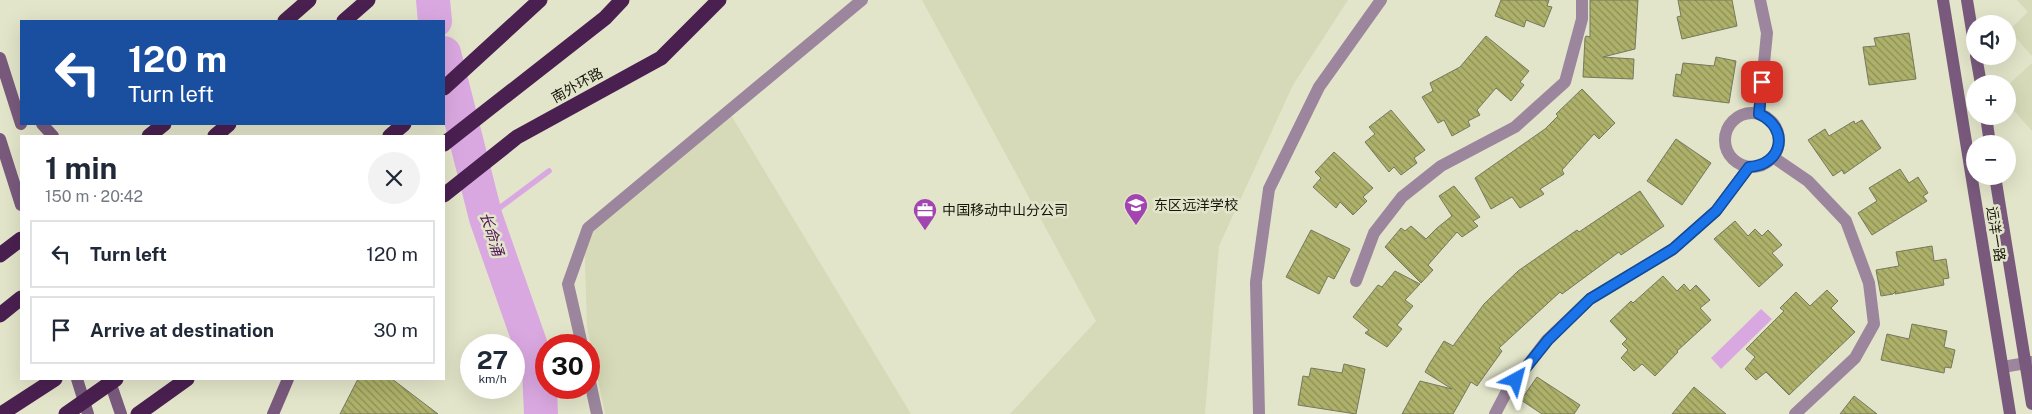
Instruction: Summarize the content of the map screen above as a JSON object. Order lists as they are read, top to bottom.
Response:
{
  "streets": {
    "highway": ["南外环路"],
    "street": ["远洋一路"]
  },
  "water": ["长命涌"],
  "places": {
    "school or university": ["东区远洋学校"],
    "office": ["中国移动中山分公司"]
  },
  "page": {
    "map_buttons": ["+", "−"],
    "turn": ["120 m", "Turn left"],
    "heading": ["1 min", "150 m · 20:42"],
    "list": [
      {
        "name": "Turn left",
        "value": "120 m"
      },
      {
        "name": "Arrive at destination",
        "value": "30 m"
      }
    ],
    "speed": "27 km/h",
    "limit": "30"
  }
}
